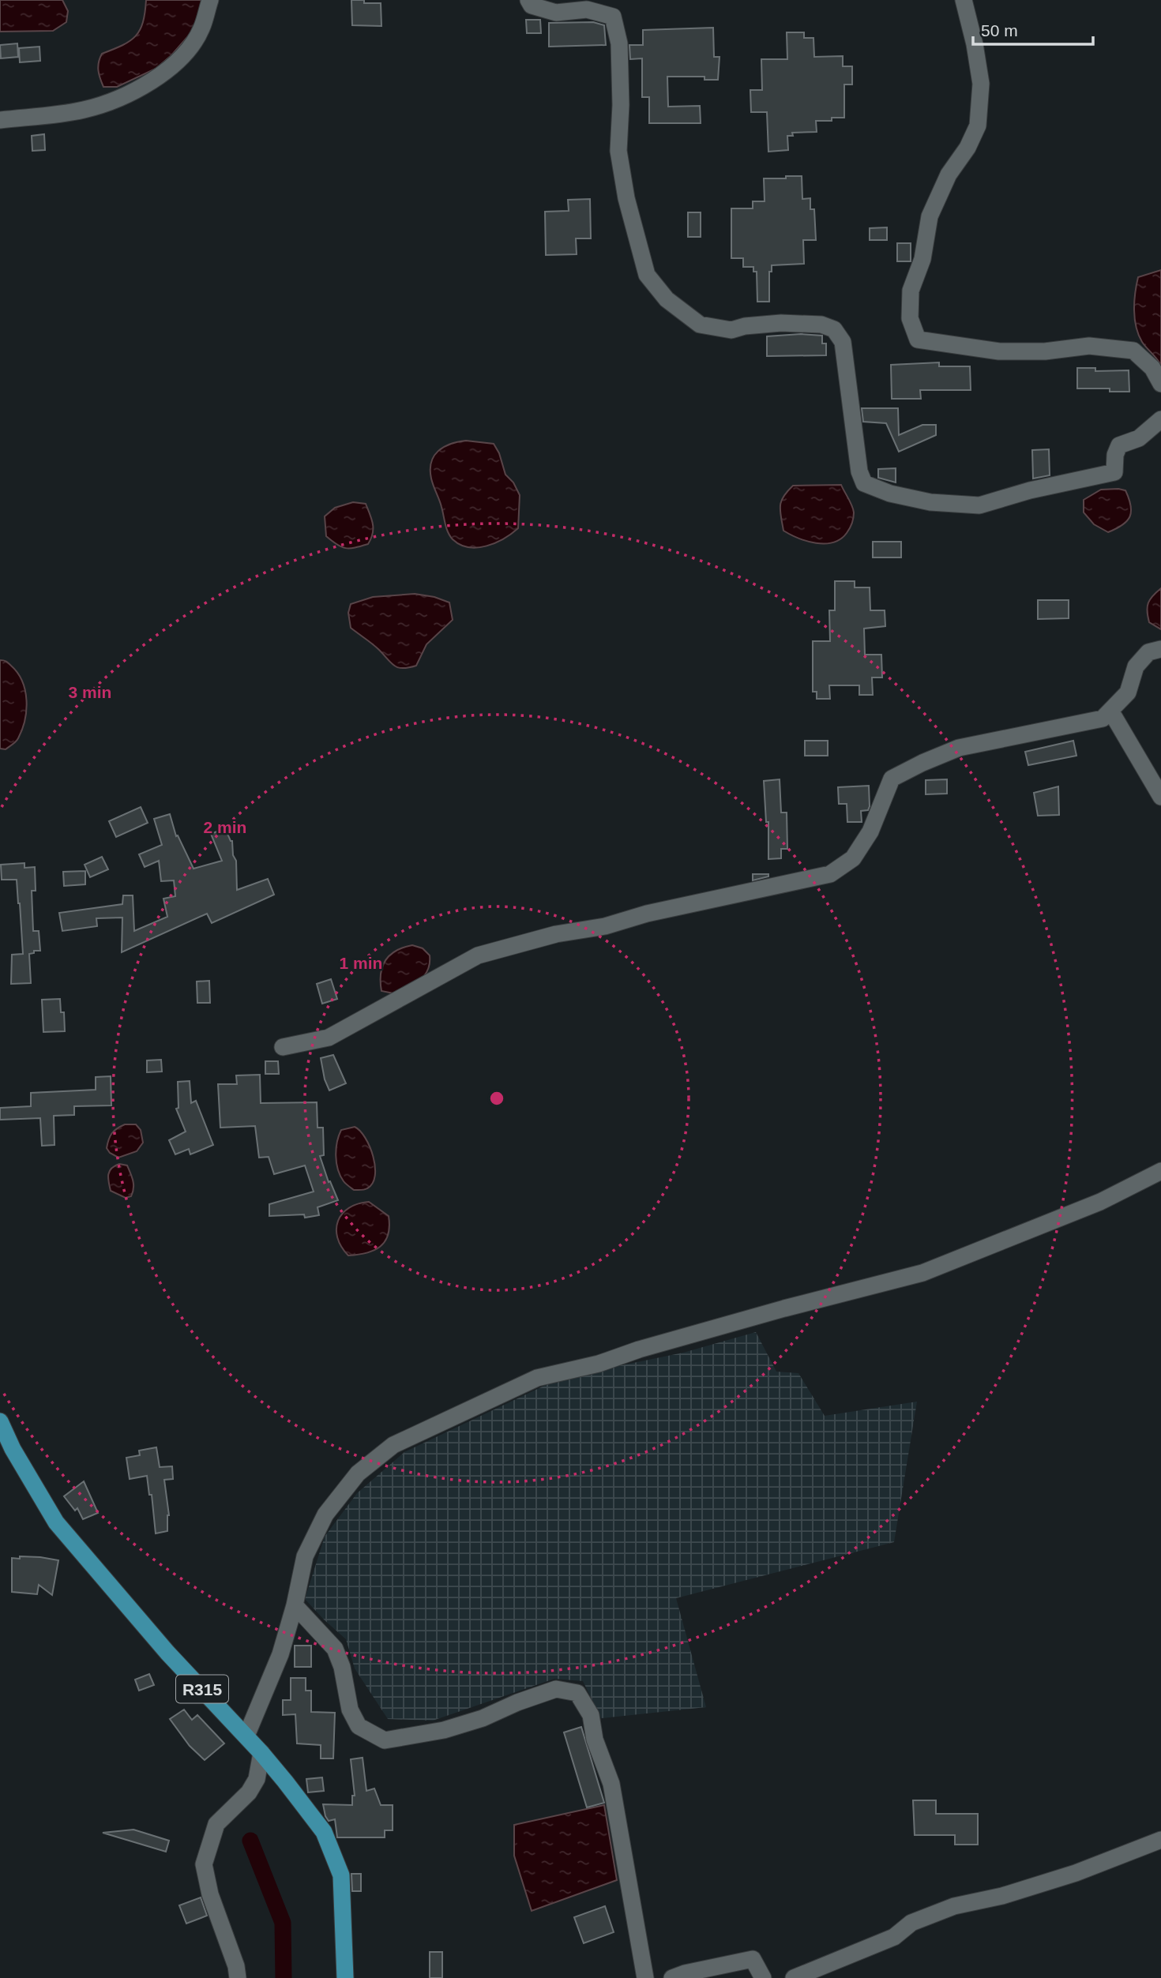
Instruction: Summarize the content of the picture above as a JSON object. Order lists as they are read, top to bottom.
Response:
{
  "streets": {
    "main road": ["R315"]
  },
  "scale_bar": "50 m",
  "rings": ["3 min", "2 min", "1 min"]
}
